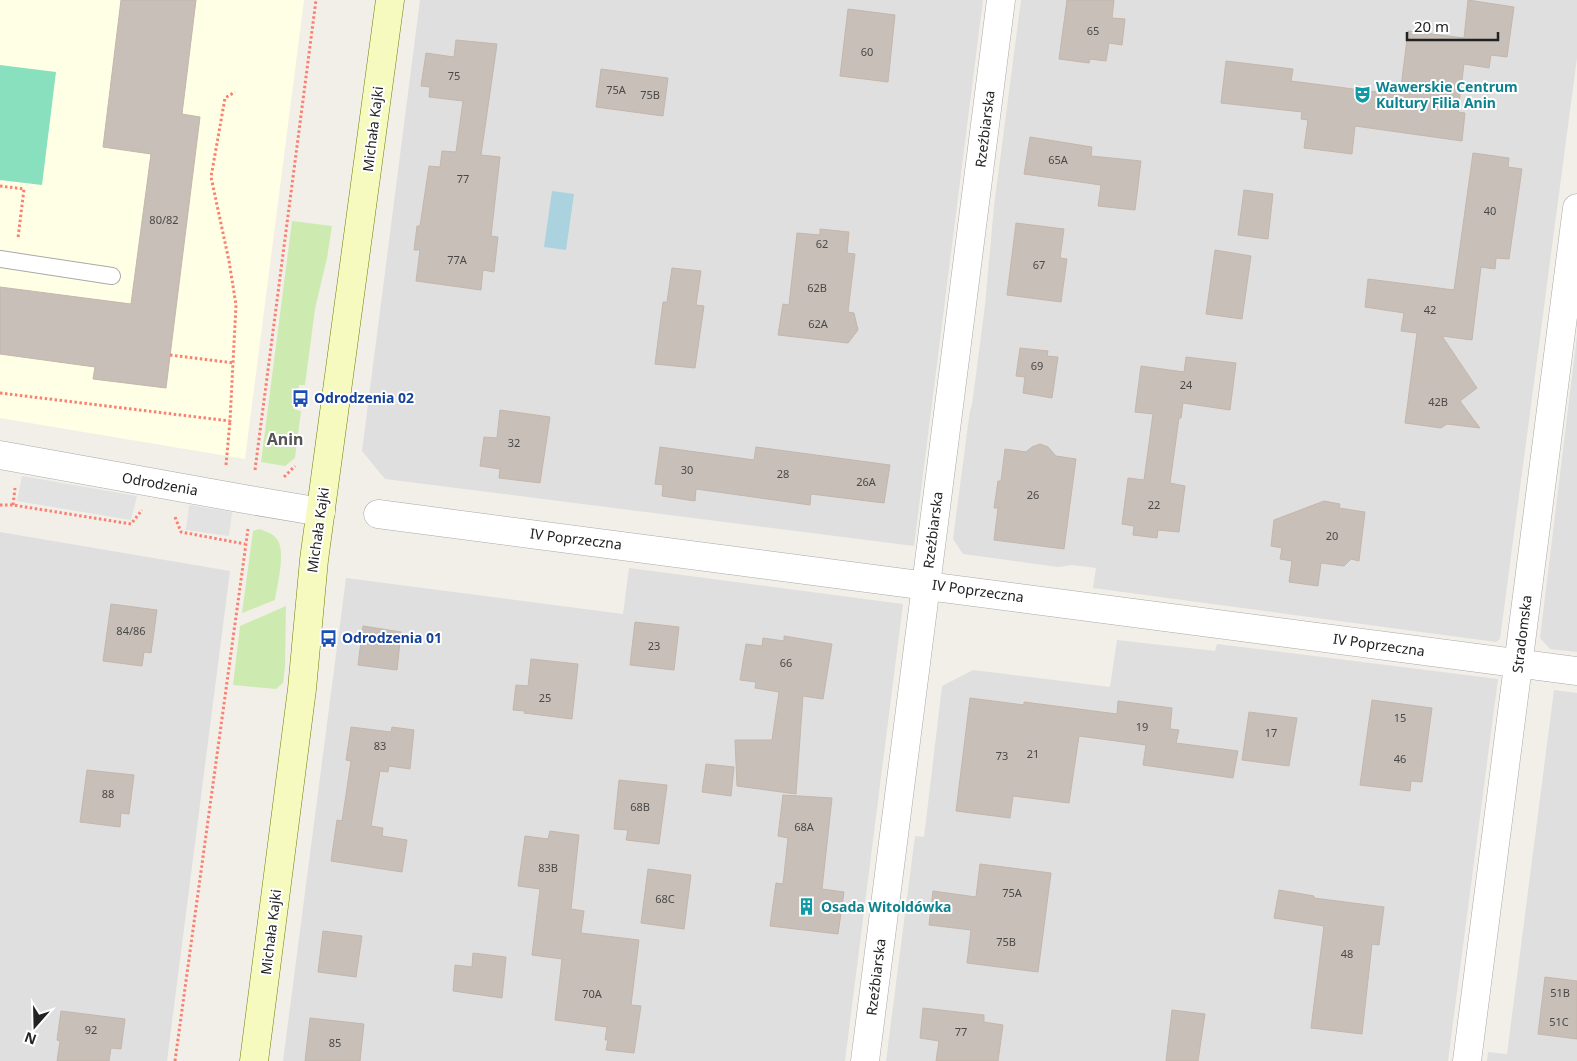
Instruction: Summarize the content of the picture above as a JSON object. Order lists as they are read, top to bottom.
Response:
{
  "streets": {
    "street": [
      "Michała Kajki",
      "Rzeźbiarska",
      "Odrodzenia",
      "IV Poprzeczna",
      "Stradomska"
    ]
  },
  "crossings": [
    ["Michała Kajki", "Odrodzenia"],
    ["Rzeźbiarska", "IV Poprzeczna"],
    ["IV Poprzeczna", "Stradomska"]
  ],
  "districts": ["Anin"],
  "places": {
    "theatre": ["Wawerskie Centrum Kultury Filia Anin"],
    "bus stop": ["Odrodzenia 02", "Odrodzenia 01"],
    "building": ["Osada Witoldówka"]
  },
  "house_numbers": [
    "65",
    "60",
    "75",
    "75A",
    "75B",
    "65A",
    "77",
    "40",
    "80/82",
    "62",
    "77A",
    "67",
    "62B",
    "42",
    "62A",
    "69",
    "24",
    "42B",
    "32",
    "30",
    "28",
    "26A",
    "26",
    "22",
    "20",
    "84/86",
    "23",
    "66",
    "25",
    "15",
    "19",
    "17",
    "83",
    "21",
    "73",
    "46",
    "88",
    "68B",
    "68A",
    "83B",
    "75A",
    "68C",
    "75B",
    "48",
    "51B",
    "70A",
    "51C",
    "92",
    "77",
    "85"
  ],
  "scale_bar": "20 m",
  "north": "bottom"
}
